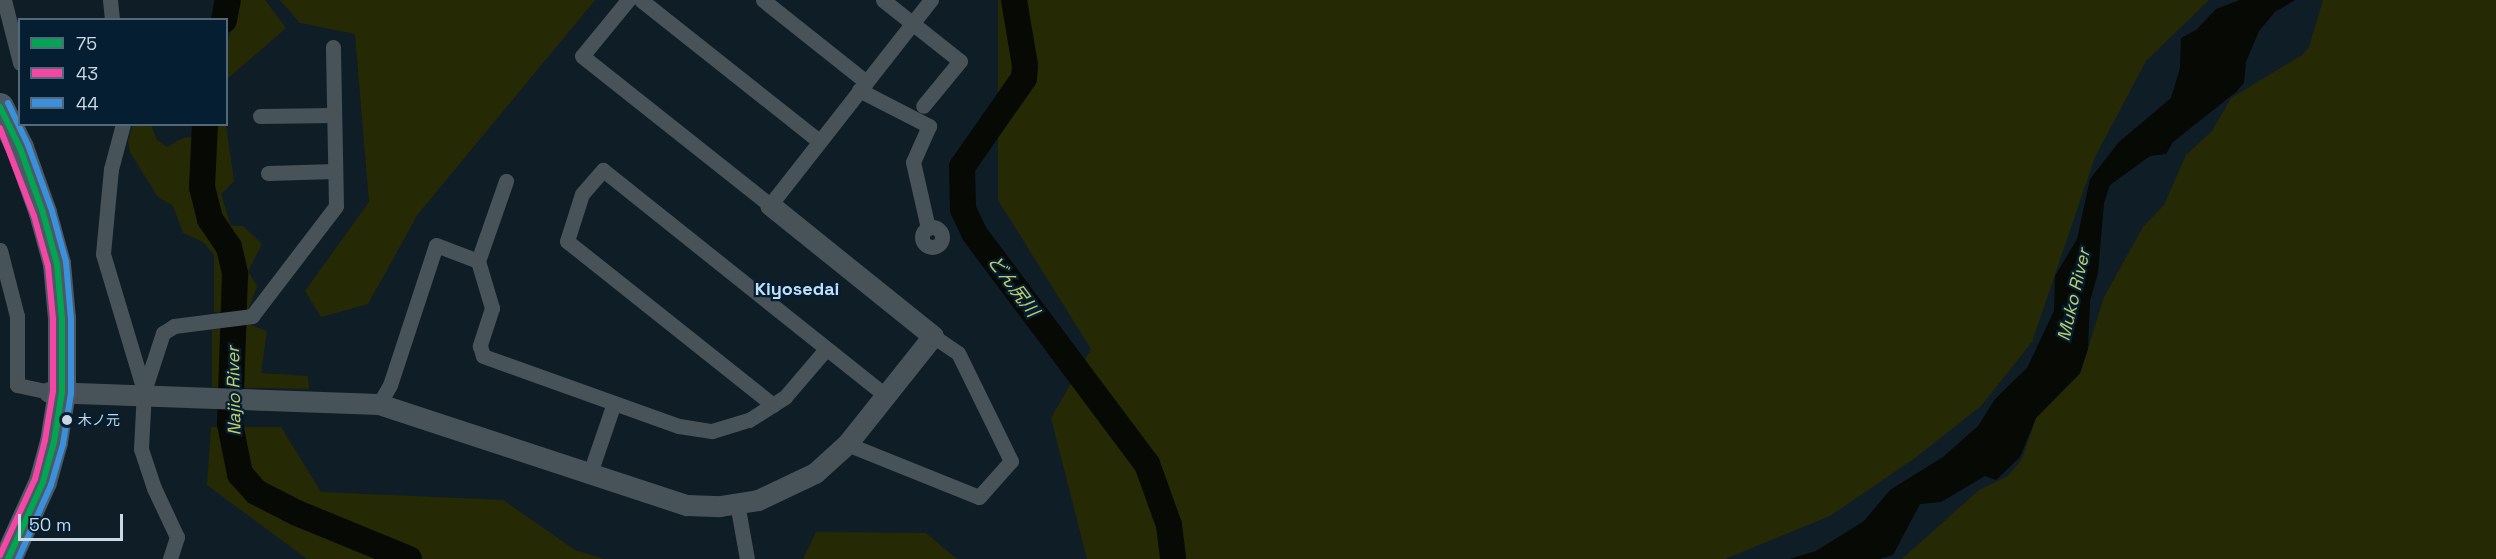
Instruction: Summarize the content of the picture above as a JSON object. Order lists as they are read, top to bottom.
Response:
{
  "districts": ["Kiyosedai"],
  "water": ["どん尻川", "Muko River", "Najio River"],
  "places": ["木ノ元"],
  "lines": ["transit line 44", "transit line 75", "transit line 43"],
  "legend": ["75", "43", "44"],
  "scale_bar": "50 m"
}
